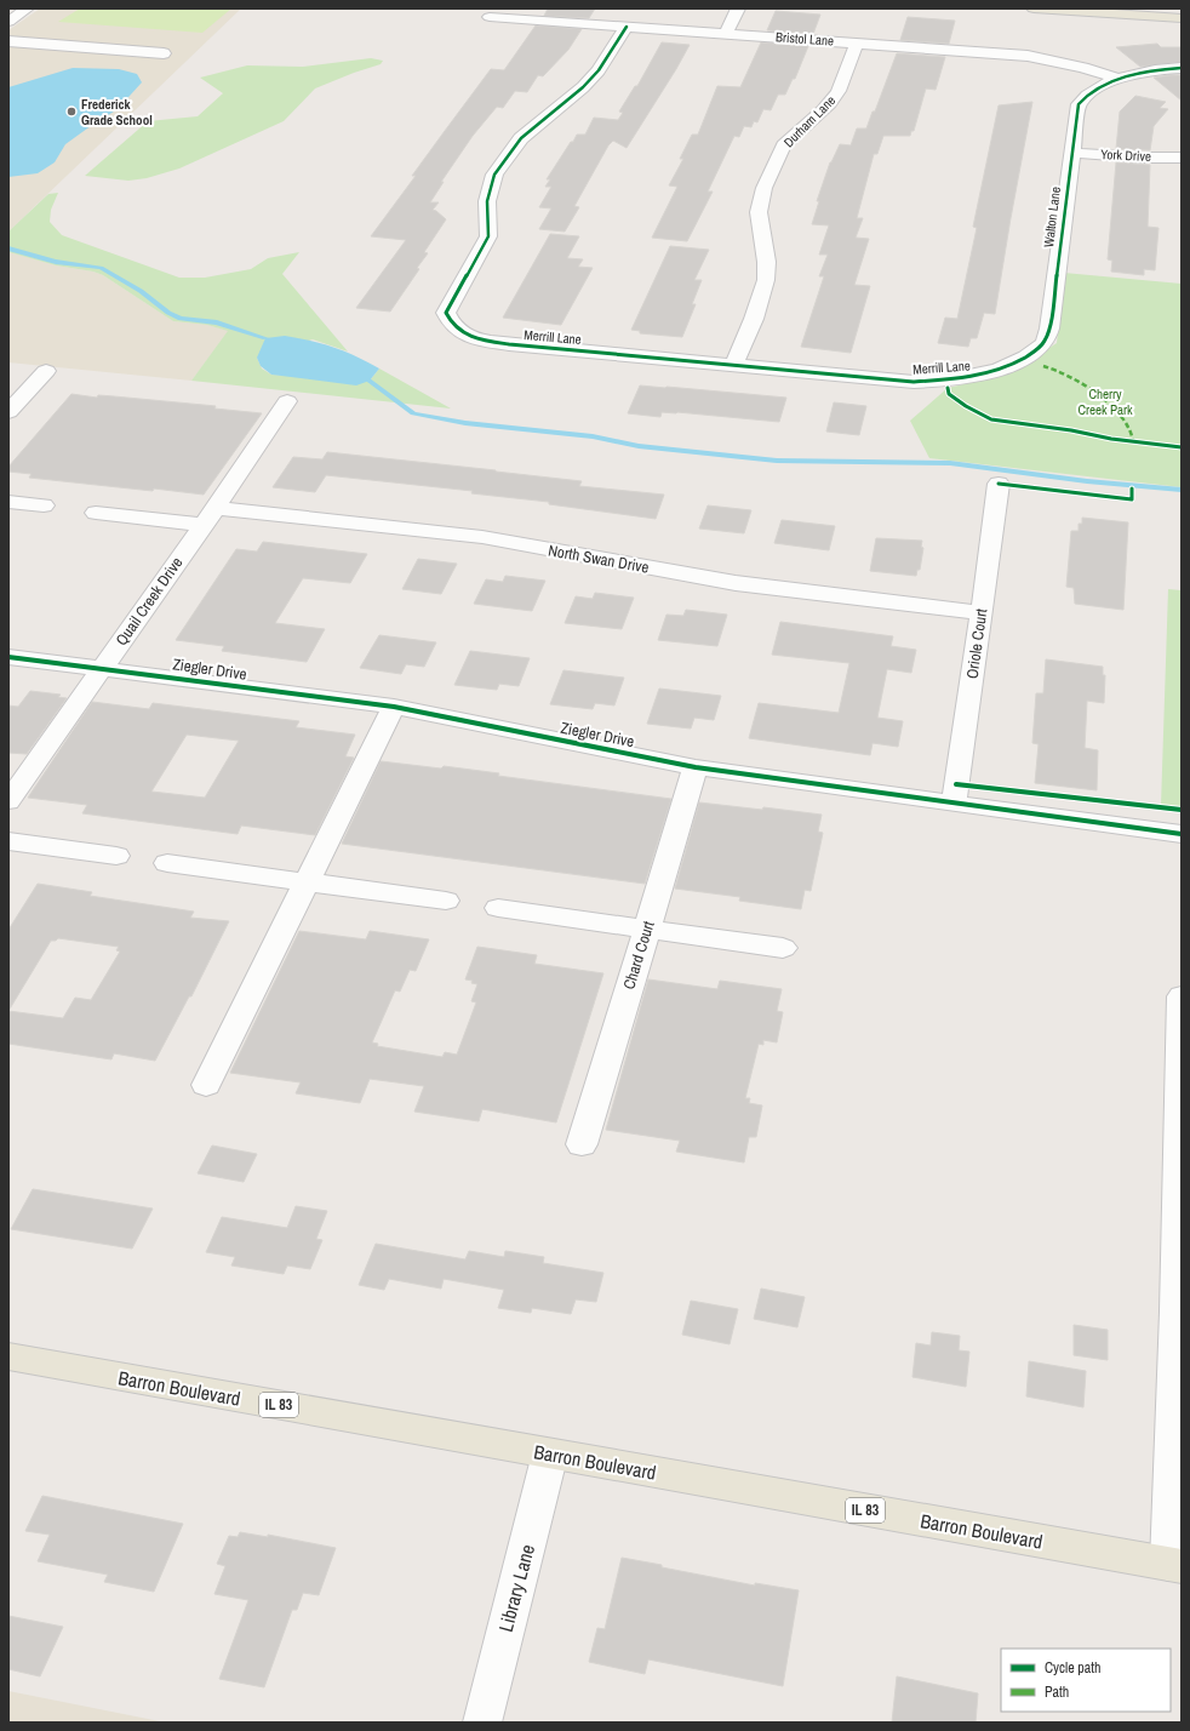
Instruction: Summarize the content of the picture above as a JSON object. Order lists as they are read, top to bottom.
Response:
{
  "streets": {
    "main road": ["Barron Boulevard", "IL 83"],
    "street": [
      "Bristol Lane",
      "Durham Lane",
      "York Drive",
      "Walton Lane",
      "Merrill Lane",
      "North Swan Drive",
      "Quail Creek Drive",
      "Oriole Court",
      "Ziegler Drive",
      "Chard Court",
      "Library Lane"
    ]
  },
  "crossings": [
    ["Bristol Lane", "Durham Lane"],
    ["Bristol Lane", "Walton Lane"],
    ["Bristol Lane", "Merrill Lane"],
    ["Durham Lane", "Merrill Lane"],
    ["York Drive", "Walton Lane"],
    ["Walton Lane", "Merrill Lane"],
    ["North Swan Drive", "Quail Creek Drive"],
    ["North Swan Drive", "Oriole Court"],
    ["Quail Creek Drive", "Ziegler Drive"],
    ["Oriole Court", "Ziegler Drive"],
    ["Ziegler Drive", "Chard Court"],
    ["Barron Boulevard", "Library Lane"]
  ],
  "parks": ["Cherry Creek Park"],
  "places": ["Frederick Grade School"],
  "legend": ["Cycle path", "Path"]
}
